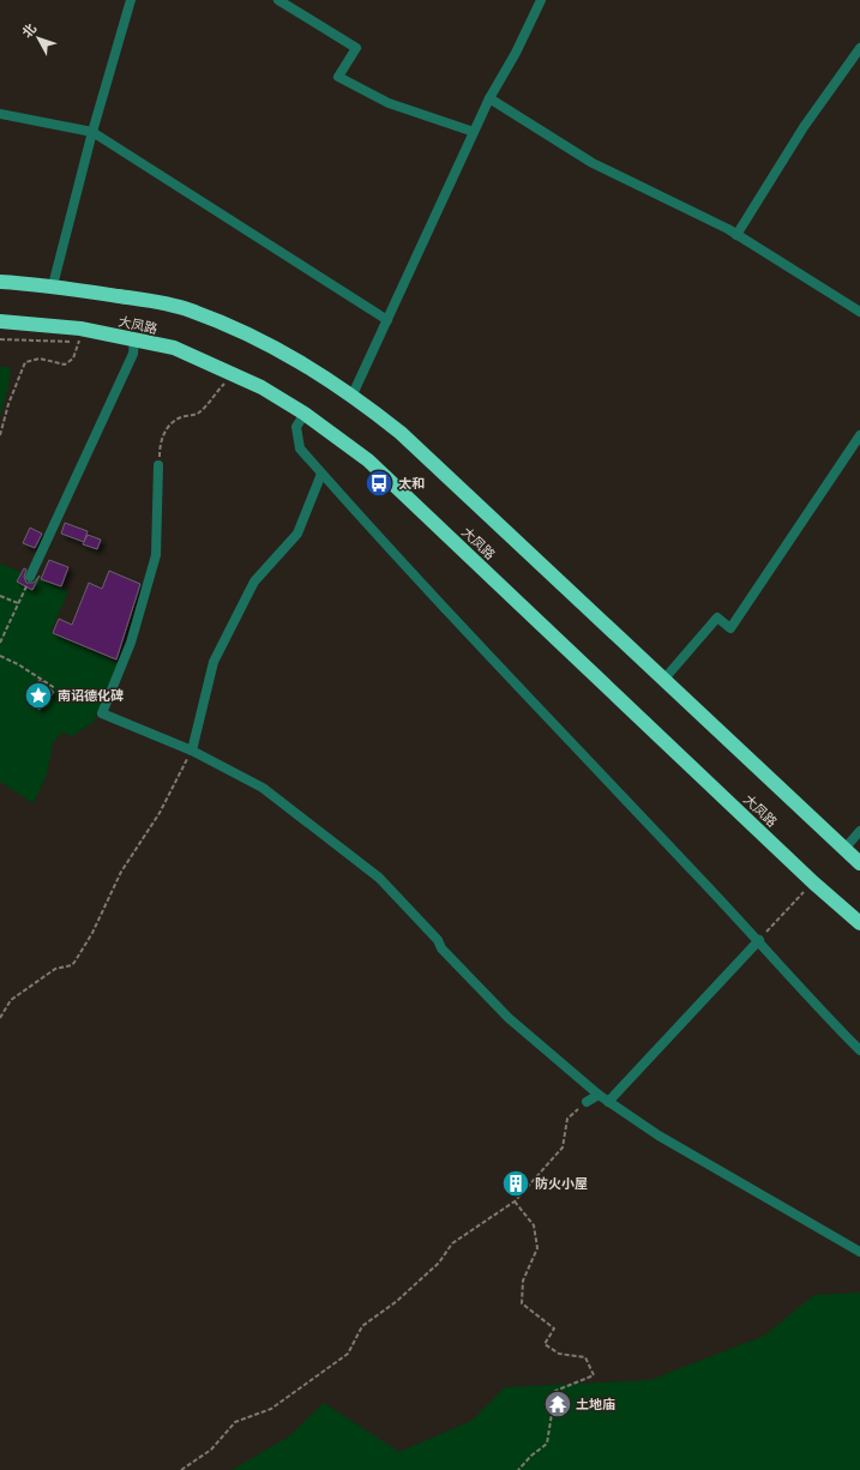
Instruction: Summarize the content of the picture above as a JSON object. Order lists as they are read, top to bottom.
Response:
{
  "streets": {
    "highway": ["大凤路"]
  },
  "places": {
    "bus stop": ["太和"],
    "place": ["南诏德化碑"],
    "building": ["防火小屋"],
    "temple": ["土地庙"]
  },
  "north": "top left"
}
